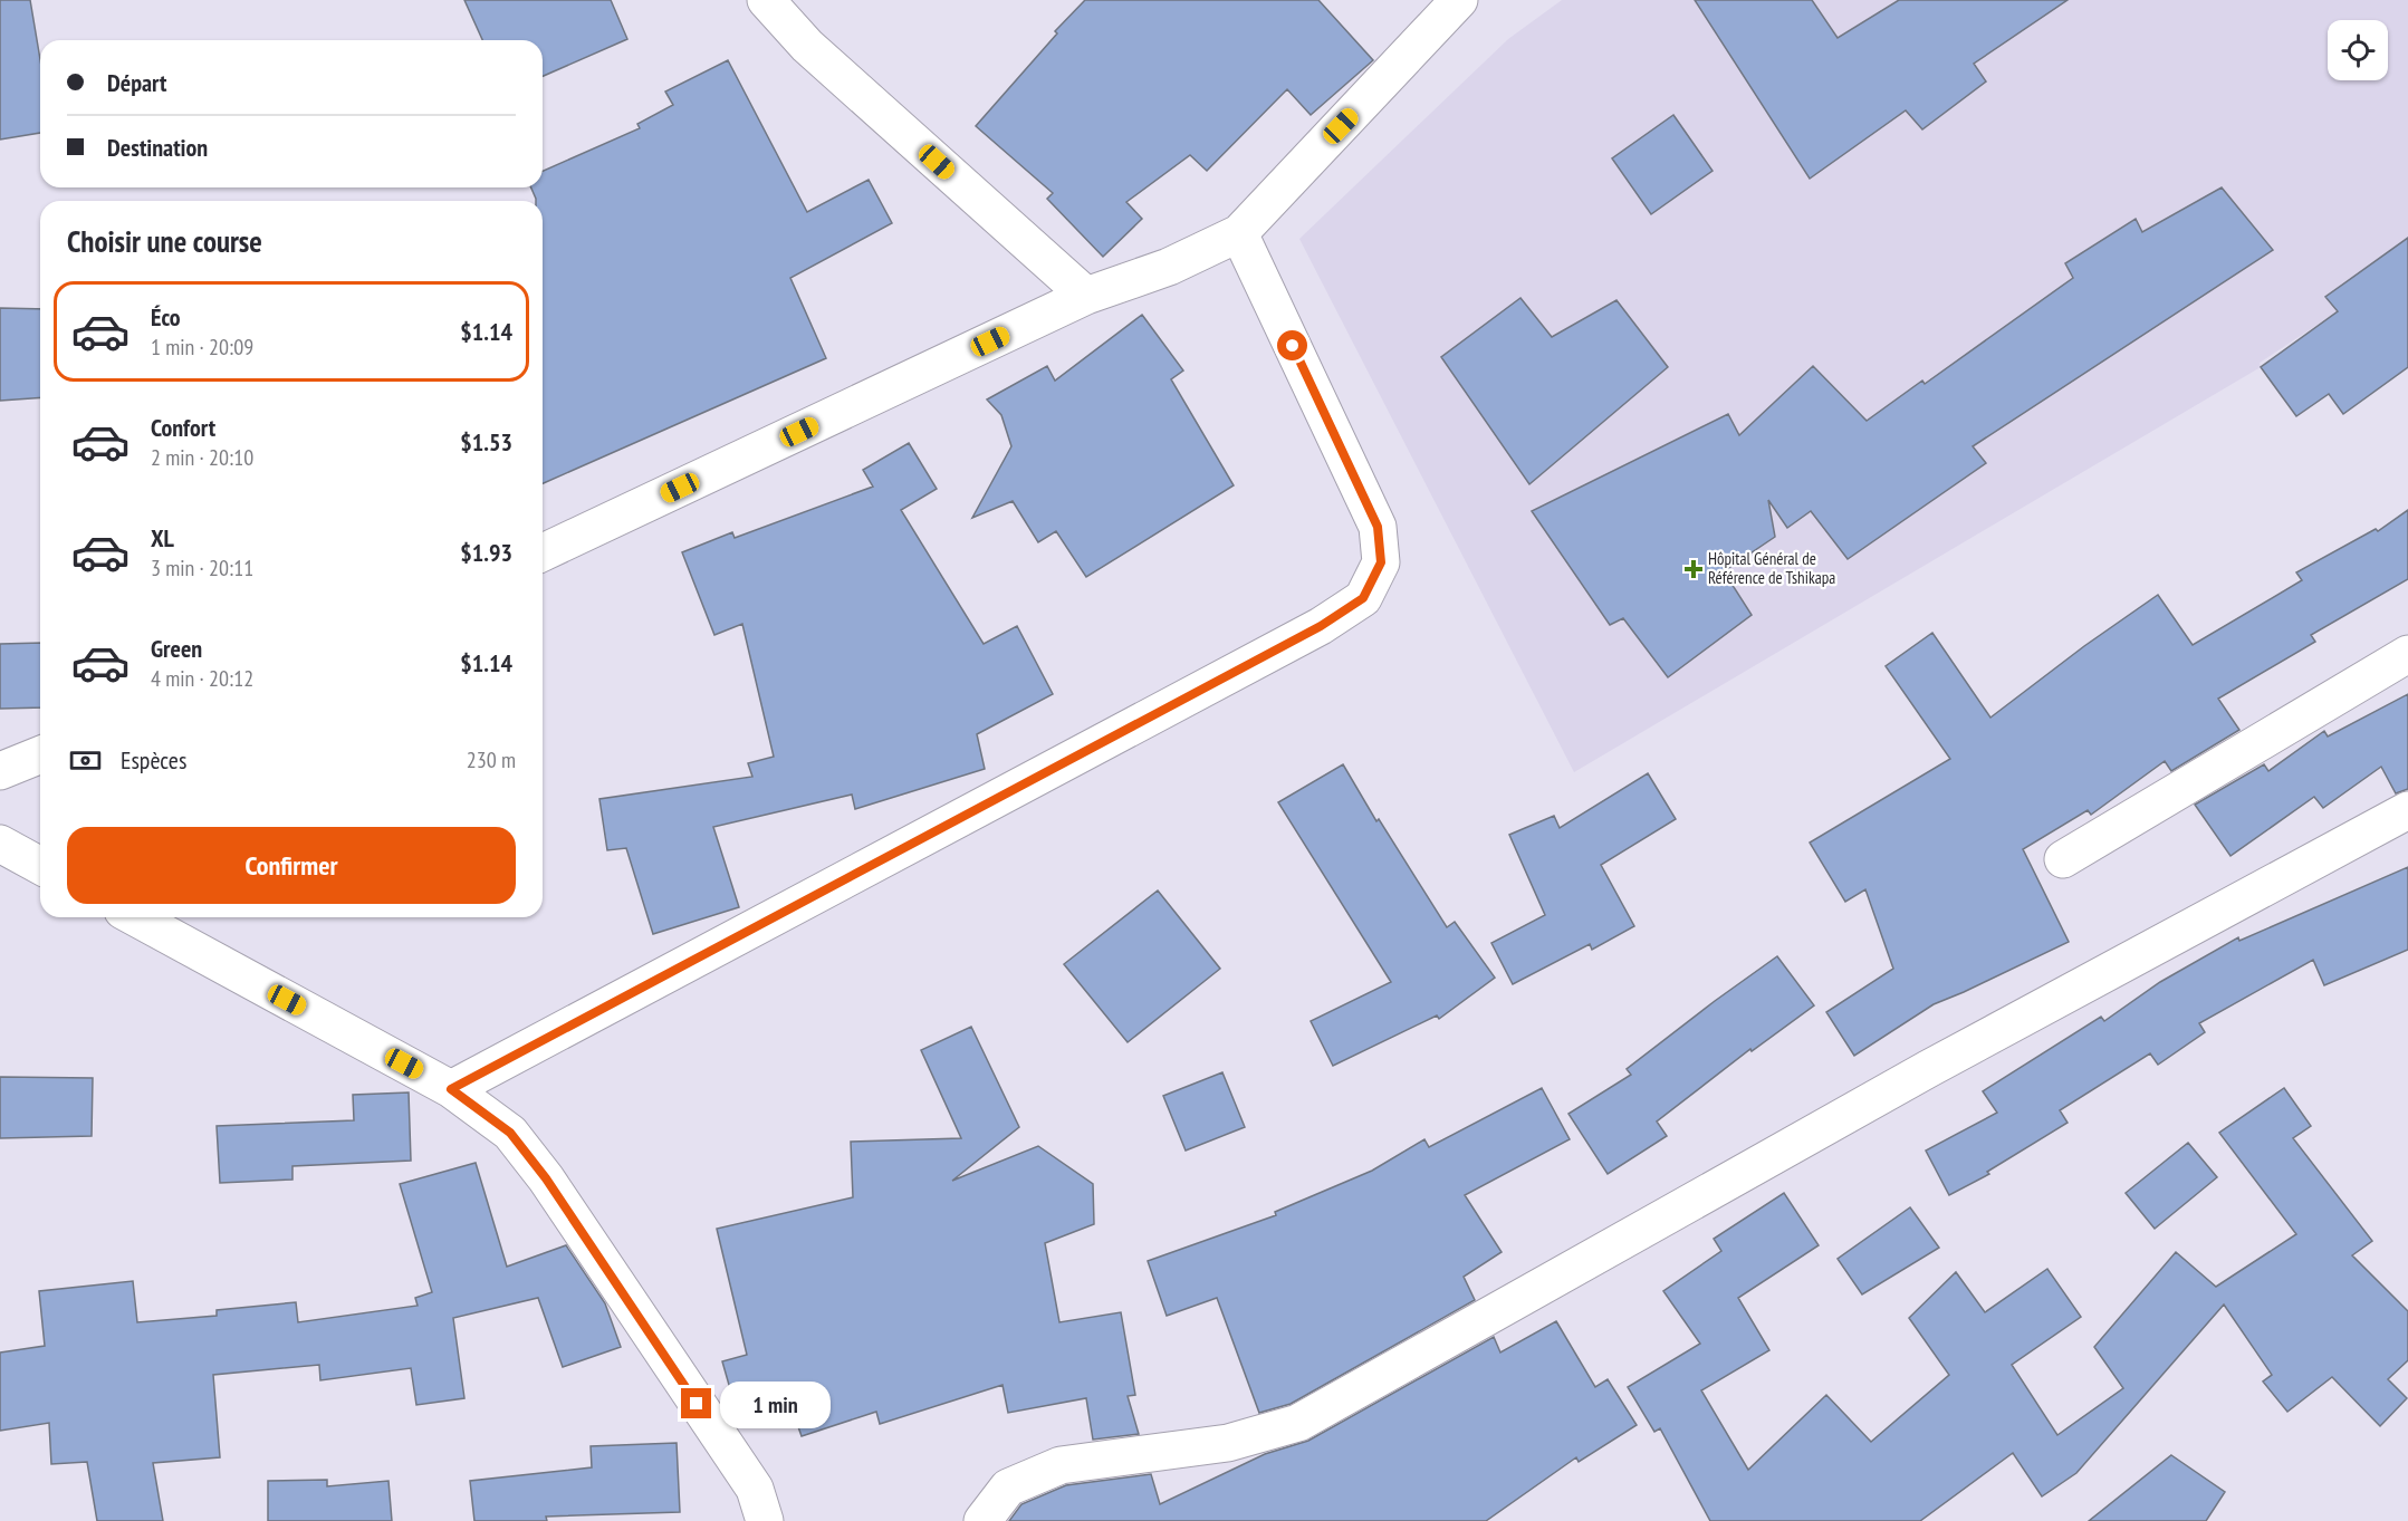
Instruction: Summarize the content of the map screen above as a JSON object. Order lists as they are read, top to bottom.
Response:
{
  "places": {
    "health": ["Hôpital Général de Référence de Tshikapa"]
  },
  "page": {
    "banner": ["Départ", "Destination"],
    "heading": "Choisir une course",
    "list": [
      {
        "name": "Éco",
        "note": "1 min · 20:09",
        "value": "$1.14"
      },
      {
        "name": "Confort",
        "note": "2 min · 20:10",
        "value": "$1.53"
      },
      {
        "name": "XL",
        "note": "3 min · 20:11",
        "value": "$1.93"
      },
      {
        "name": "Green",
        "note": "4 min · 20:12",
        "value": "$1.14"
      }
    ],
    "pay": ["Espèces", "230 m"],
    "buttons": "Confirmer",
    "bubble": "1 min"
  }
}
